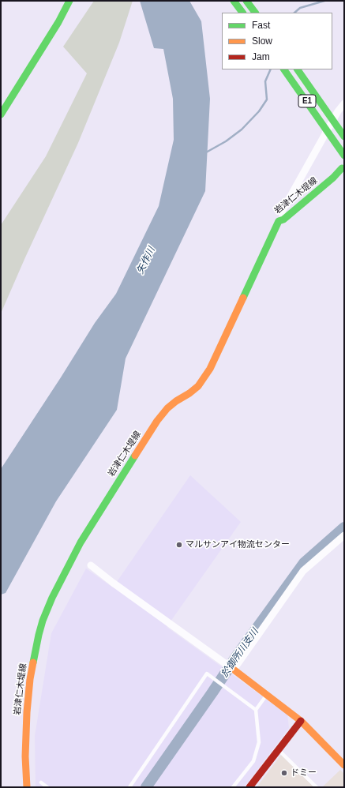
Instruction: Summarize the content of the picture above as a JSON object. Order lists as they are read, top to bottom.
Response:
{
  "streets": {
    "main road": ["E1", "岩津仁木堤線"]
  },
  "water": ["矢作川", "於御所川支川"],
  "places": ["マルサンアイ物流センター", "ドミー"],
  "legend": ["Fast", "Slow", "Jam"]
}
